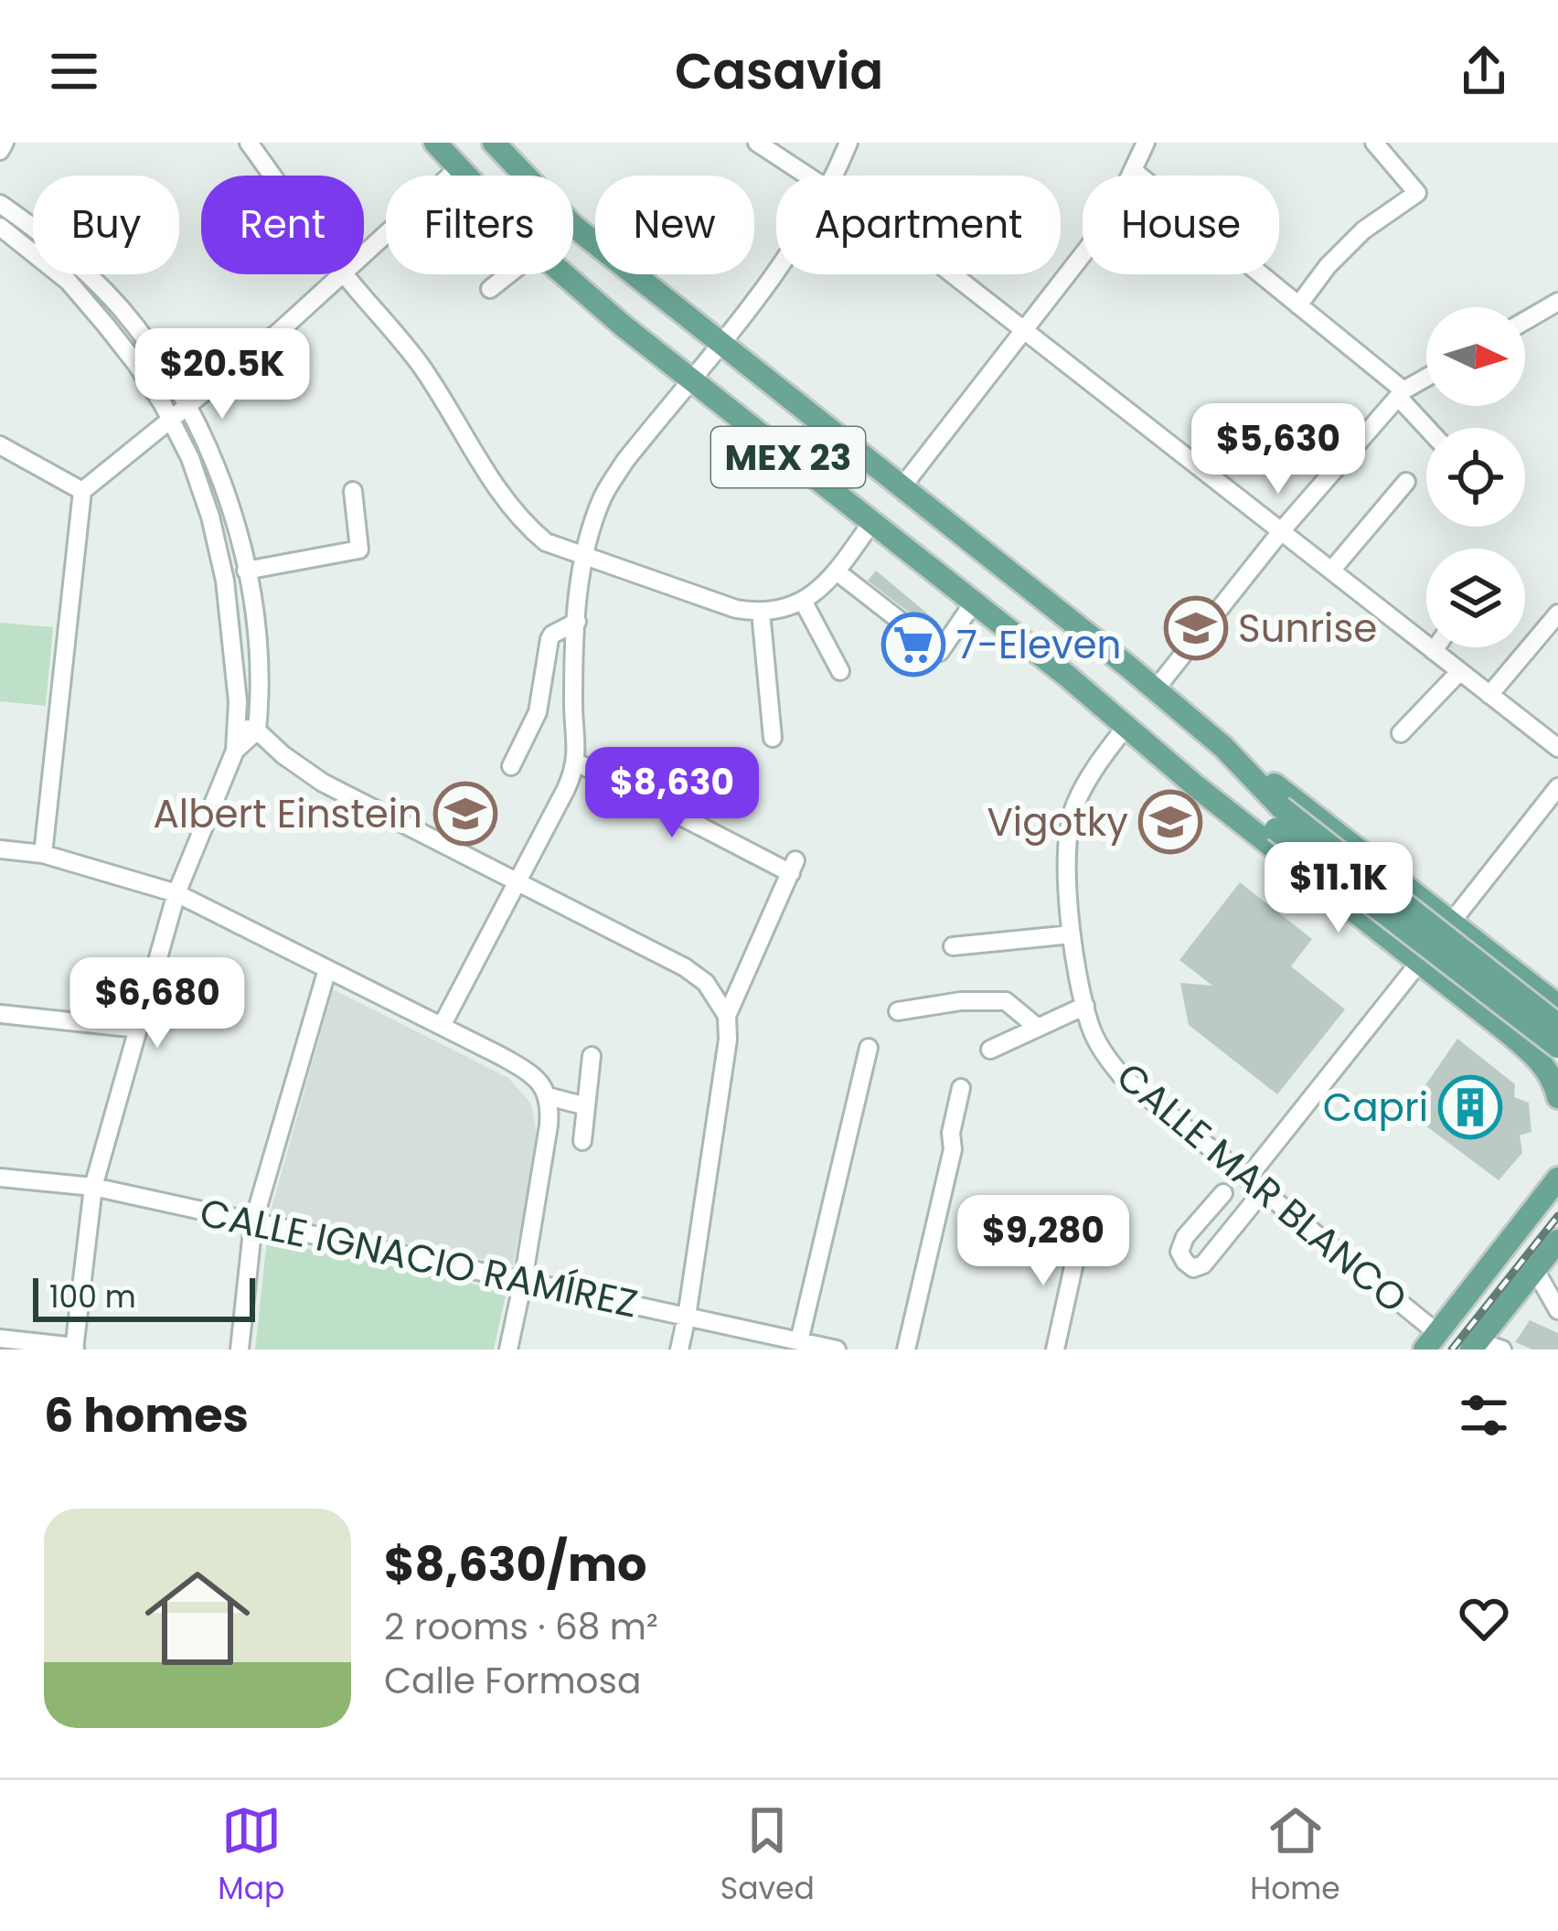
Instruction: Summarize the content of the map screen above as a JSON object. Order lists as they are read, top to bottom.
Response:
{
  "streets": {
    "main road": ["MEX 23"],
    "street": ["CALLE MAR BLANCO", "CALLE IGNACIO RAMÍREZ"]
  },
  "crossings": [
    ["MEX 23", "CALLE MAR BLANCO"]
  ],
  "places": {
    "school or university": ["Sunrise", "Albert Einstein", "Vigotky"],
    "supermarket": ["7-Eleven"],
    "building": ["Capri"]
  },
  "scale_bar": "100 m",
  "north": "right",
  "page": {
    "header": "Casavia",
    "chip": [
      "Buy",
      "Rent",
      "Filters",
      "New",
      "Apartment",
      "House"
    ],
    "price": [
      "$20.5K",
      "$5,630",
      "$8,630",
      "$11.1K",
      "$6,680",
      "$9,280"
    ],
    "scale": "100 m",
    "heading": "6 homes",
    "list": [
      {
        "name": "$8,630/mo",
        "note": "2 rooms · 68 m² · Calle Formosa"
      }
    ],
    "tabs": ["Map", "Saved", "Home"]
  }
}
